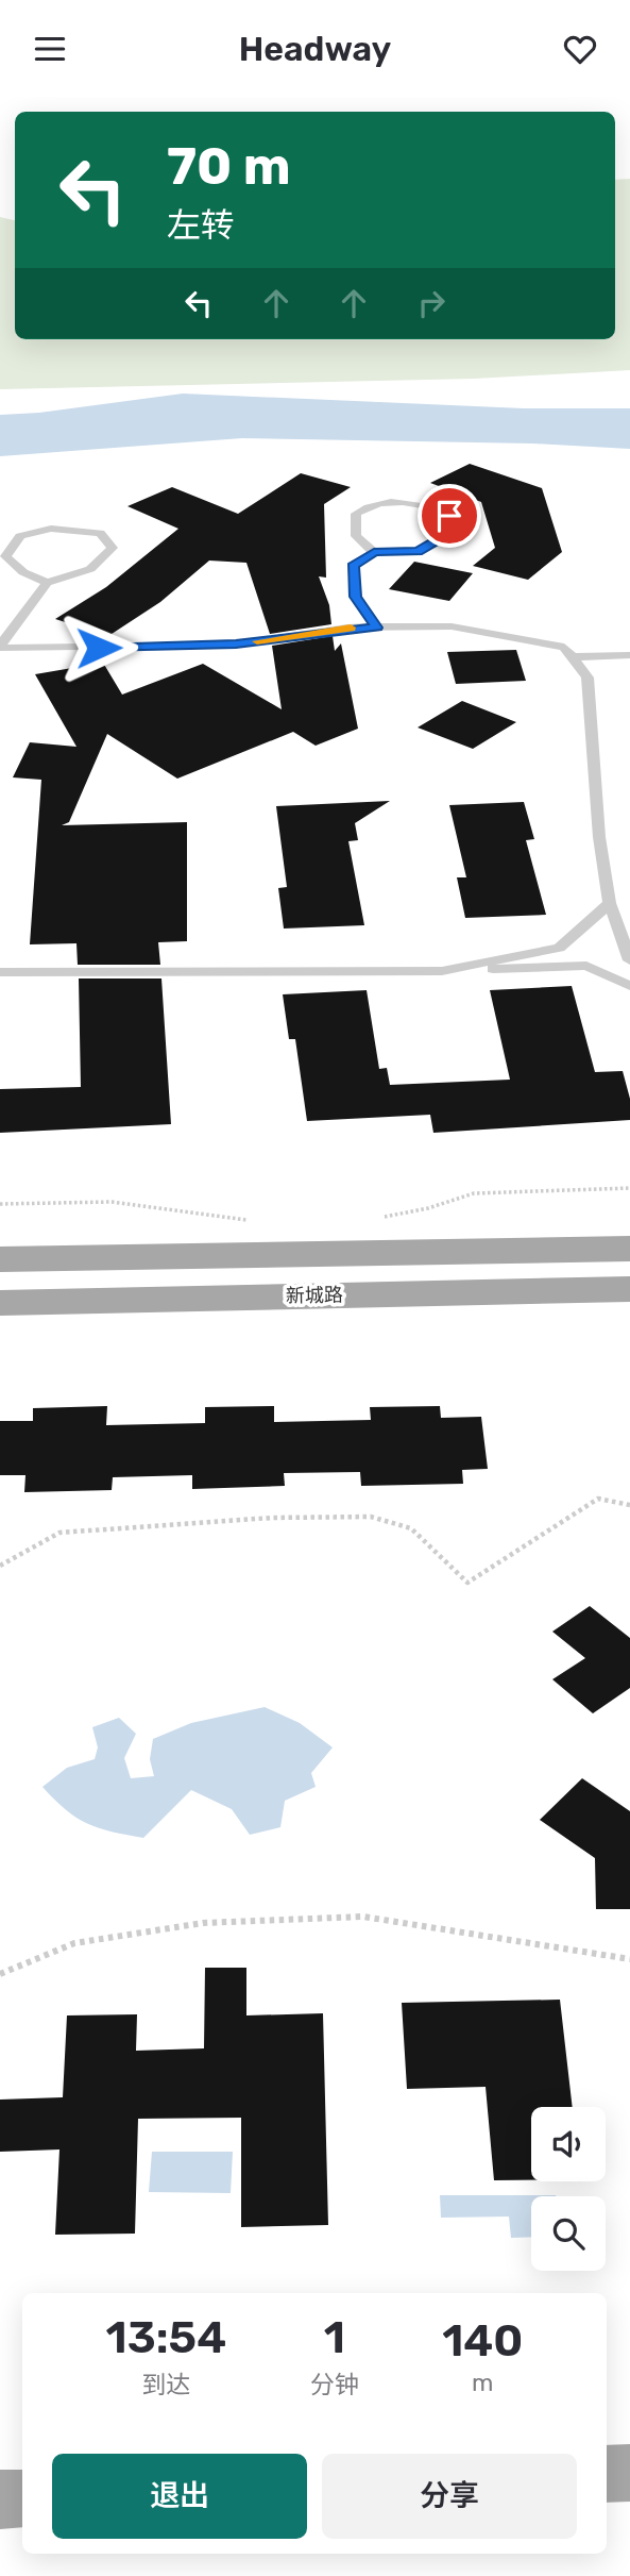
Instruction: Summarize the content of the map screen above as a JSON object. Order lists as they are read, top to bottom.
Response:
{
  "streets": {
    "main road": ["新城路"]
  },
  "page": {
    "header": "Headway",
    "turn": ["70 m", "左转"],
    "eta": [
      "13:54",
      "到达",
      "1",
      "分钟",
      "140",
      "m"
    ],
    "buttons": ["退出", "分享"]
  }
}
